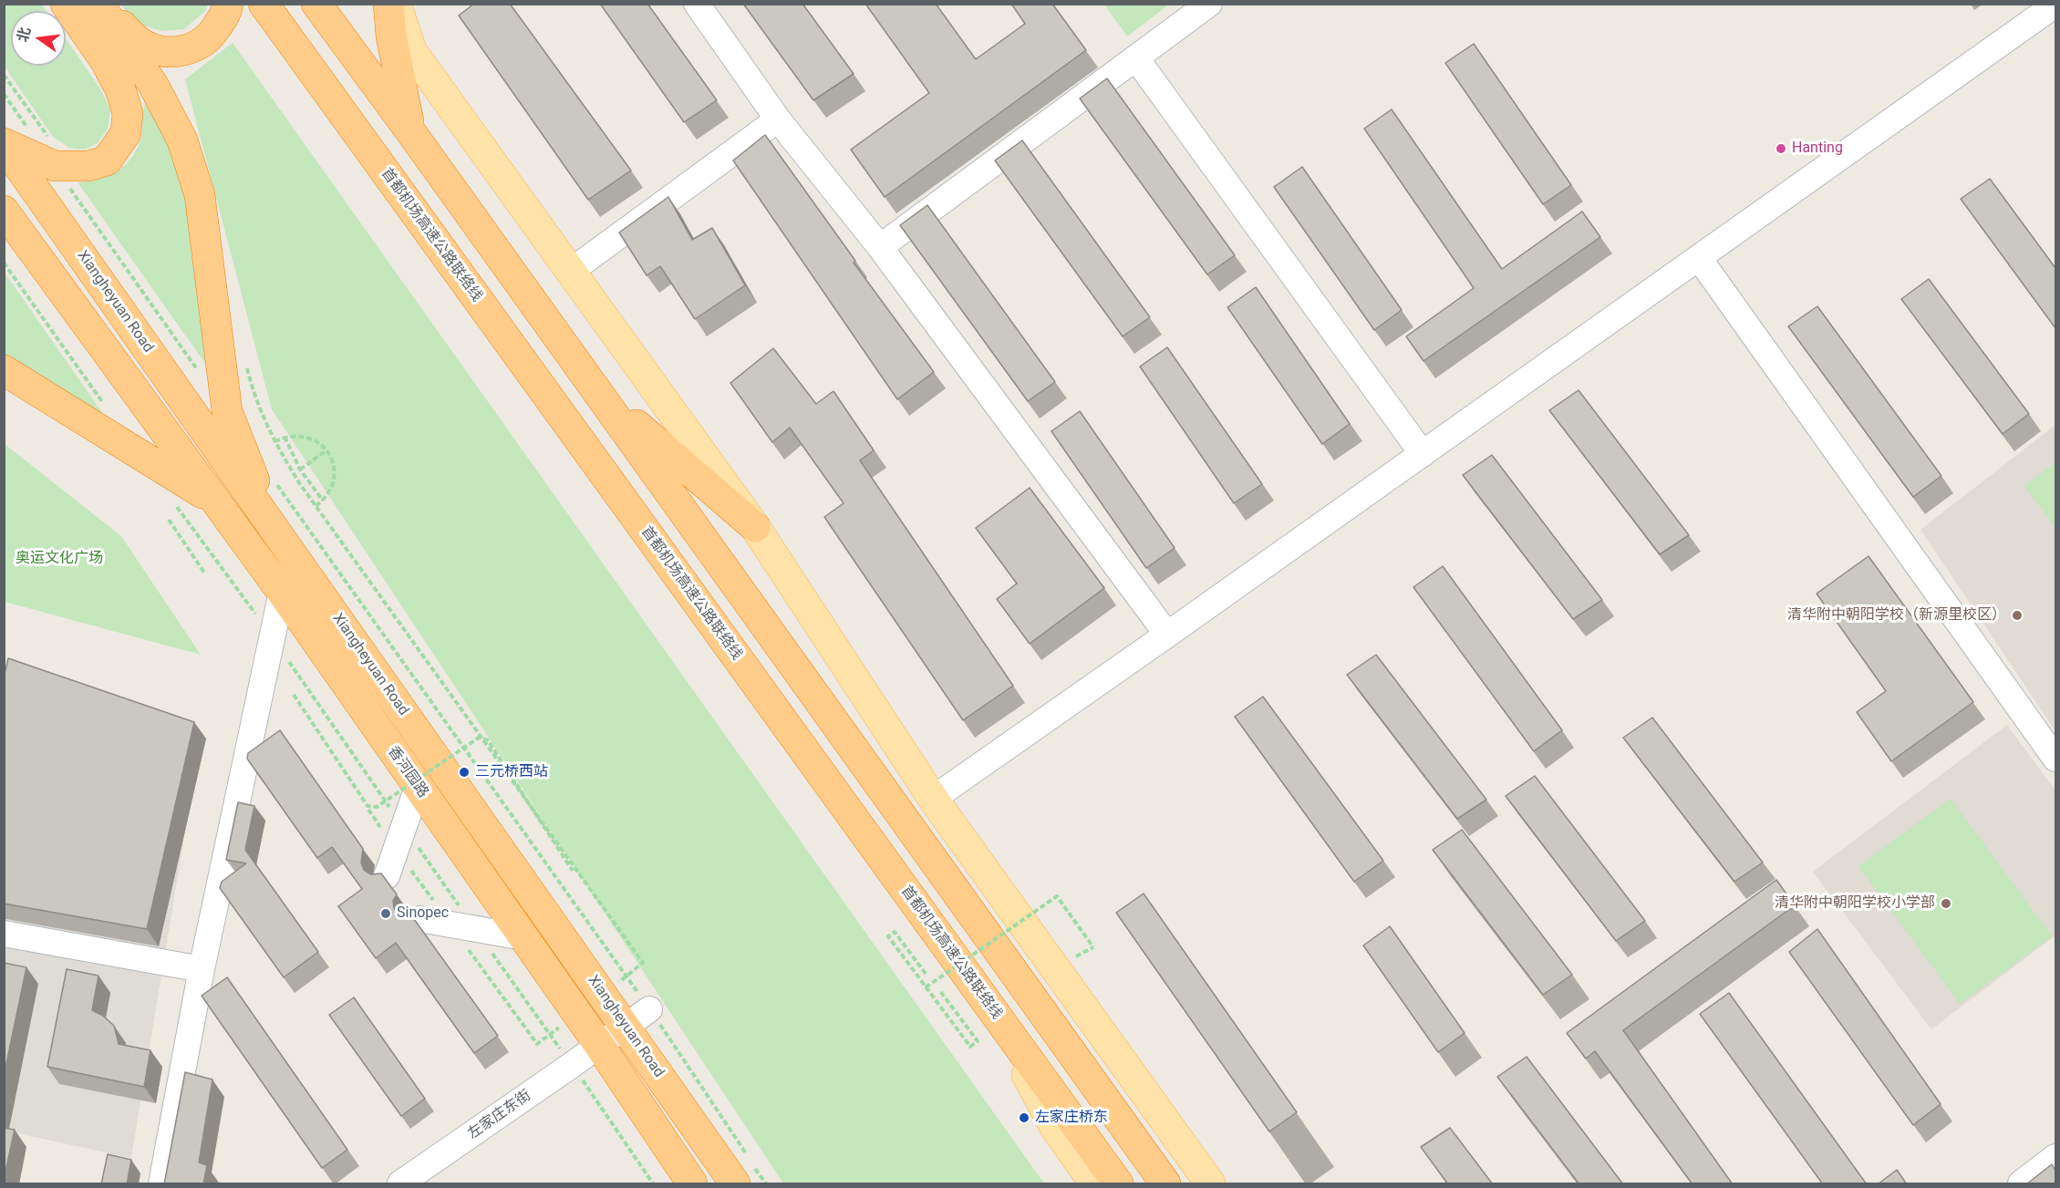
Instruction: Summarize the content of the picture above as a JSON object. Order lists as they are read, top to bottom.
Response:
{
  "streets": {
    "highway": ["首都机场高速公路联络线", "Xiangheyuan Road", "香河园路"],
    "street": ["左家庄东街"]
  },
  "crossings": [
    ["Xiangheyuan Road", "左家庄东街"],
    ["香河园路", "左家庄东街"]
  ],
  "parks": ["奥运文化广场"],
  "places": [
    "Hanting",
    "清华附中朝阳学校（新源里校区）",
    "三元桥西站",
    "清华附中朝阳学校小学部",
    "Sinopec",
    "左家庄桥东"
  ],
  "north": "left"
}
